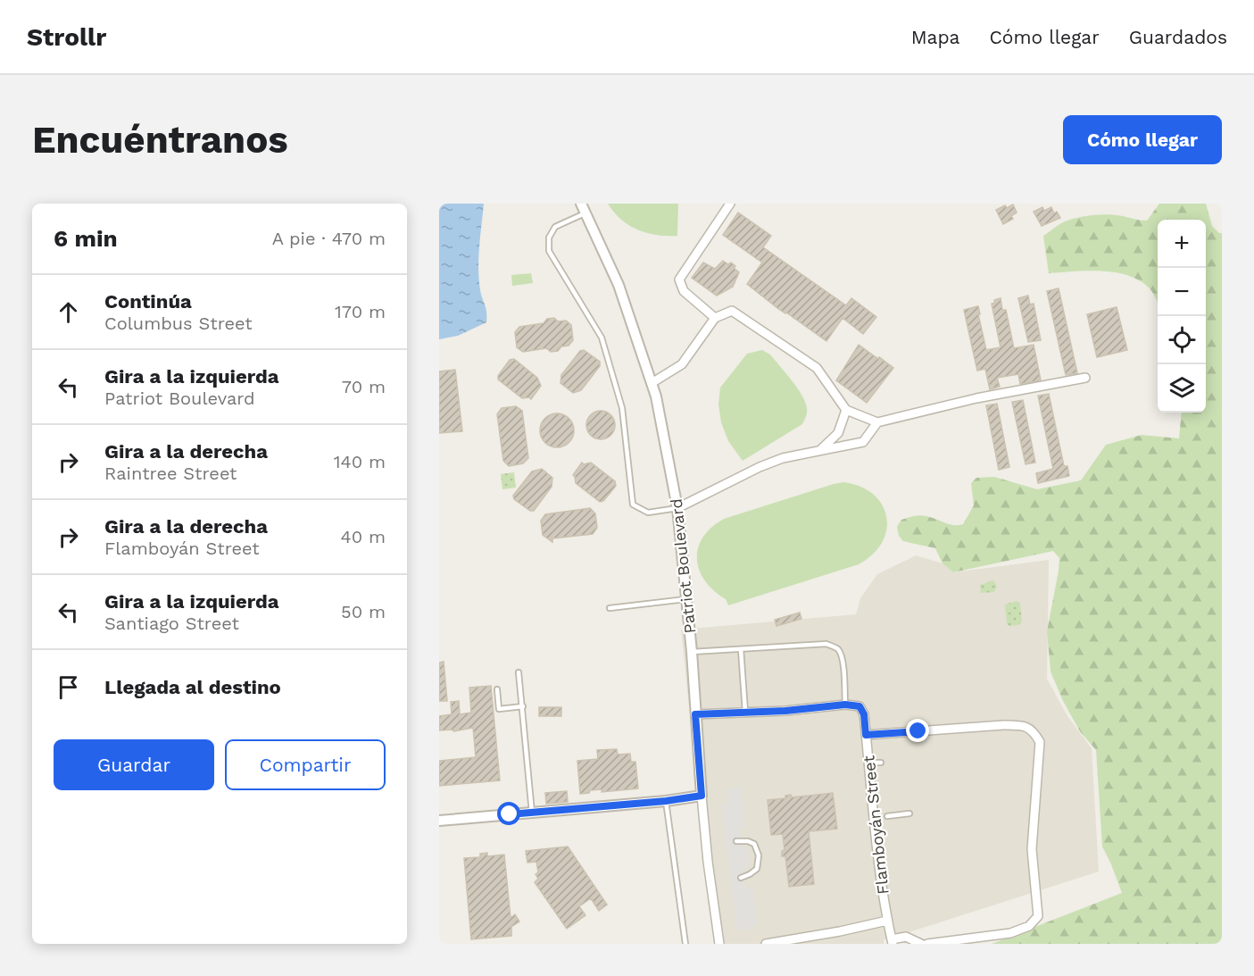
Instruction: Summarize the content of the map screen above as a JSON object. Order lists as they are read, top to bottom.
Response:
{
  "streets": {
    "street": ["Patriot Boulevard", "Flamboyán Street"]
  },
  "page": {
    "header": "Strollr",
    "nav": ["Mapa", "Cómo llegar", "Guardados"],
    "buttons": [
      "Cómo llegar",
      ["Guardar", "Compartir"]
    ],
    "title": "Encuéntranos",
    "heading": ["6 min", "A pie · 470 m"],
    "map_buttons": ["+", "−"],
    "list": [
      ["Continúa", "Columbus Street", "170 m"],
      ["Gira a la izquierda", "Patriot Boulevard", "70 m"],
      ["Gira a la derecha", "Raintree Street", "140 m"],
      ["Gira a la derecha", "Flamboyán Street", "40 m"],
      ["Gira a la izquierda", "Santiago Street", "50 m"],
      "Llegada al destino"
    ]
  }
}
